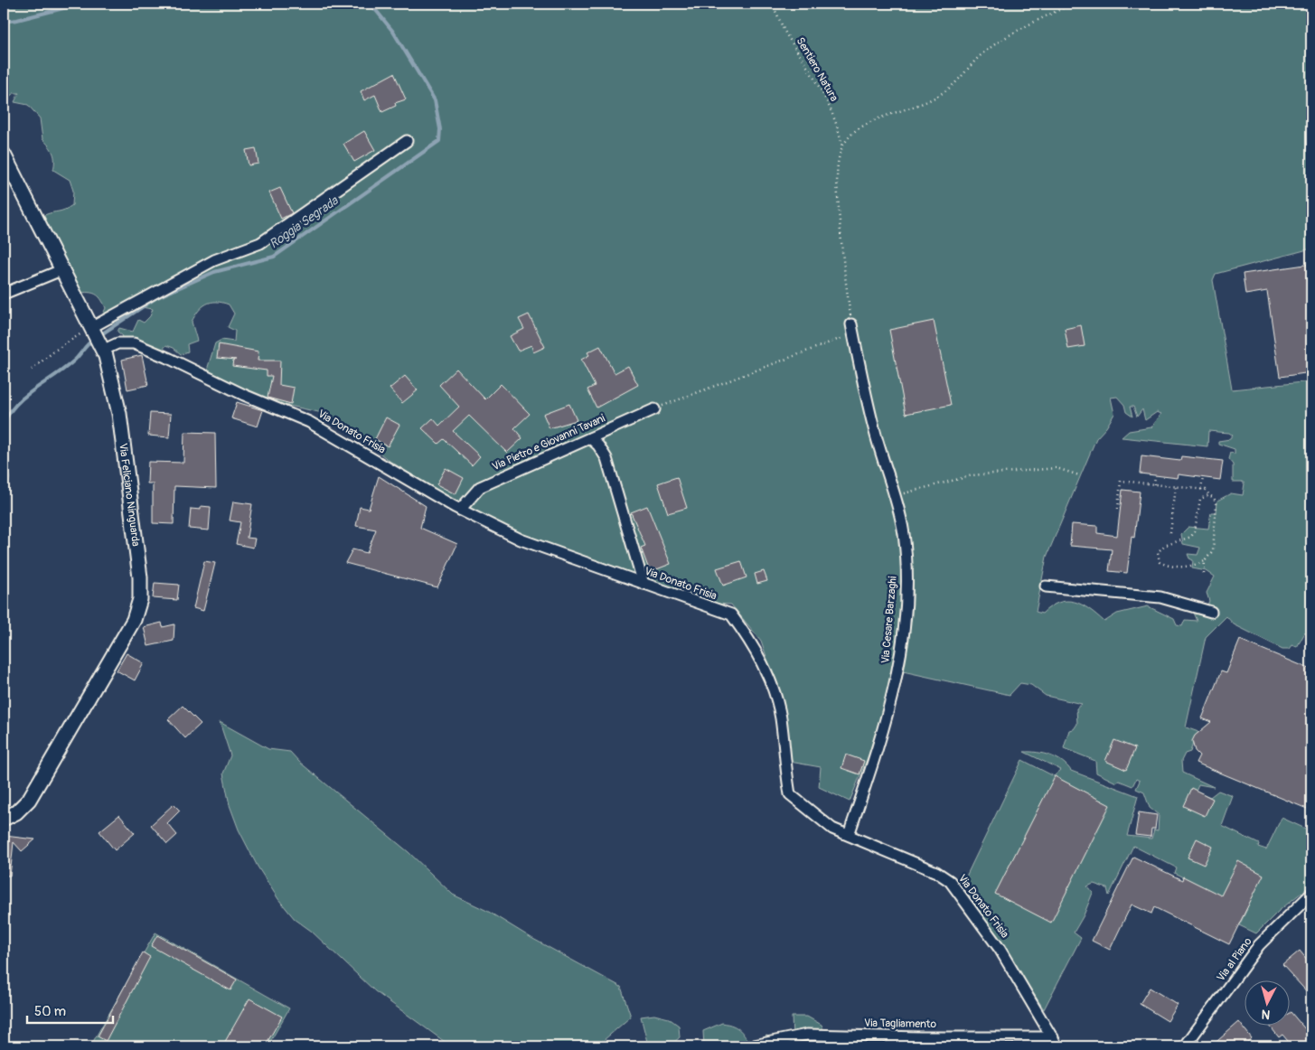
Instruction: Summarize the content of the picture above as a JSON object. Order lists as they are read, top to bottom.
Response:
{
  "streets": {
    "street": [
      "Via Donato Frisia",
      "Via Pietro e Giovanni Tavani",
      "Via Feliciano Ninguarda",
      "Via Cesare Barzaghi",
      "Via al Piano",
      "Via Tagliamento"
    ],
    "path": ["Sentiero Natura"]
  },
  "crossings": [
    ["Via Donato Frisia", "Via Pietro e Giovanni Tavani"],
    ["Via Donato Frisia", "Via Feliciano Ninguarda"],
    ["Via Donato Frisia", "Via Cesare Barzaghi"],
    ["Via Donato Frisia", "Via Tagliamento"]
  ],
  "water": ["Roggia Segrada"],
  "scale_bar": "50 m",
  "north": "bottom"
}
